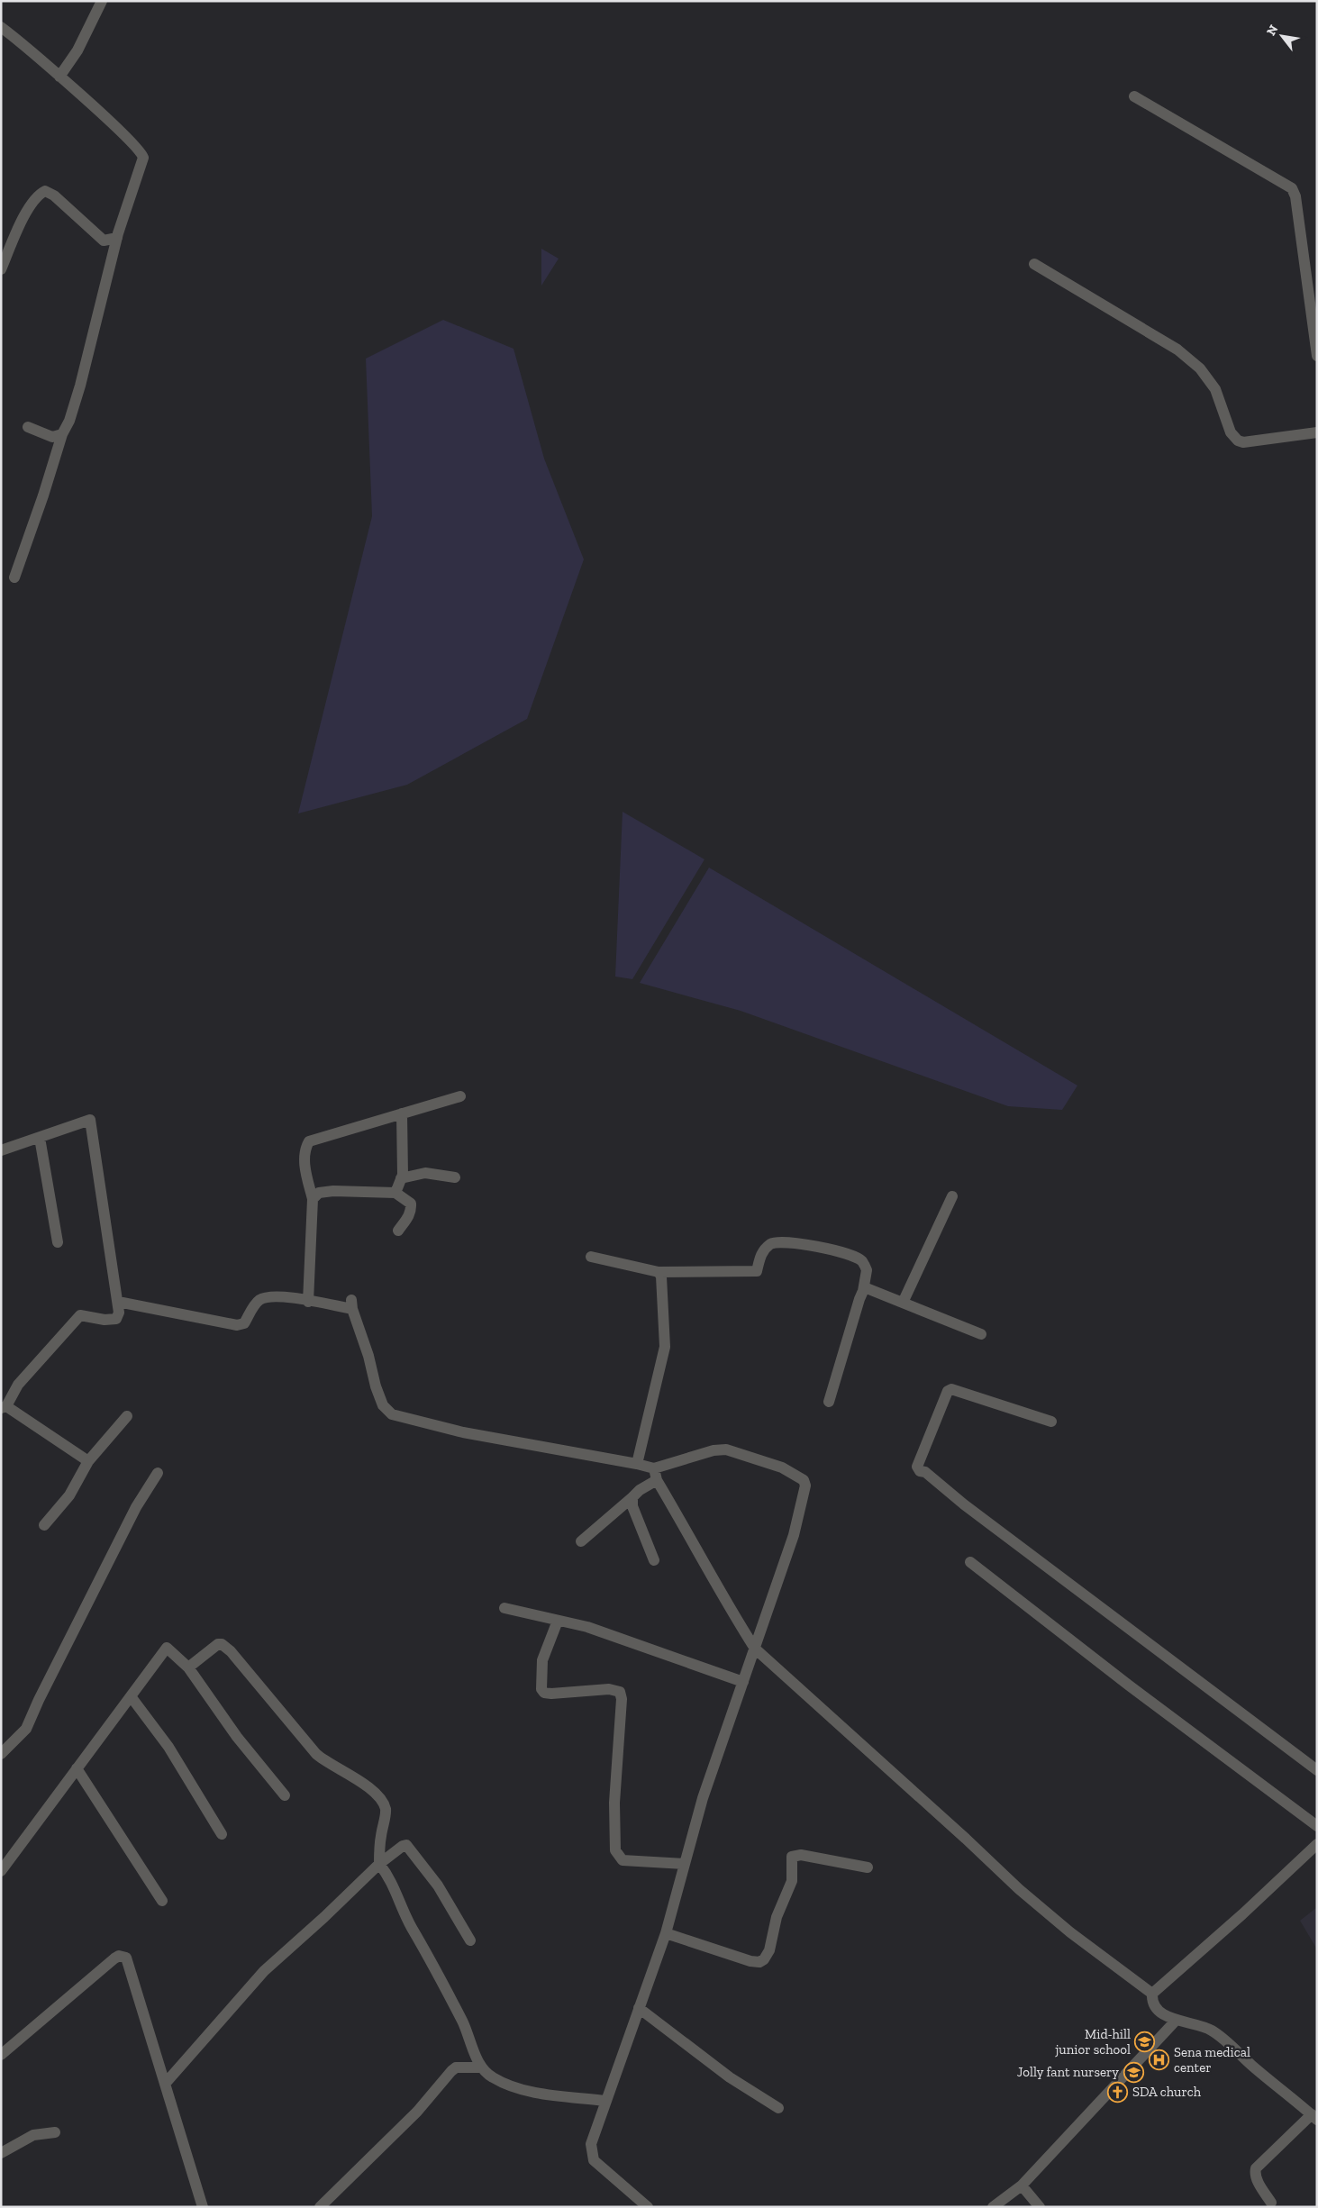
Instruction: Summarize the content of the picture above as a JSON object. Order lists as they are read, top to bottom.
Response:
{
  "places": {
    "school or university": ["Mid-hill junior school", "Jolly fant nursery"],
    "hospital": ["Sena medical center"],
    "church": ["SDA church"]
  },
  "north": "top left"
}
